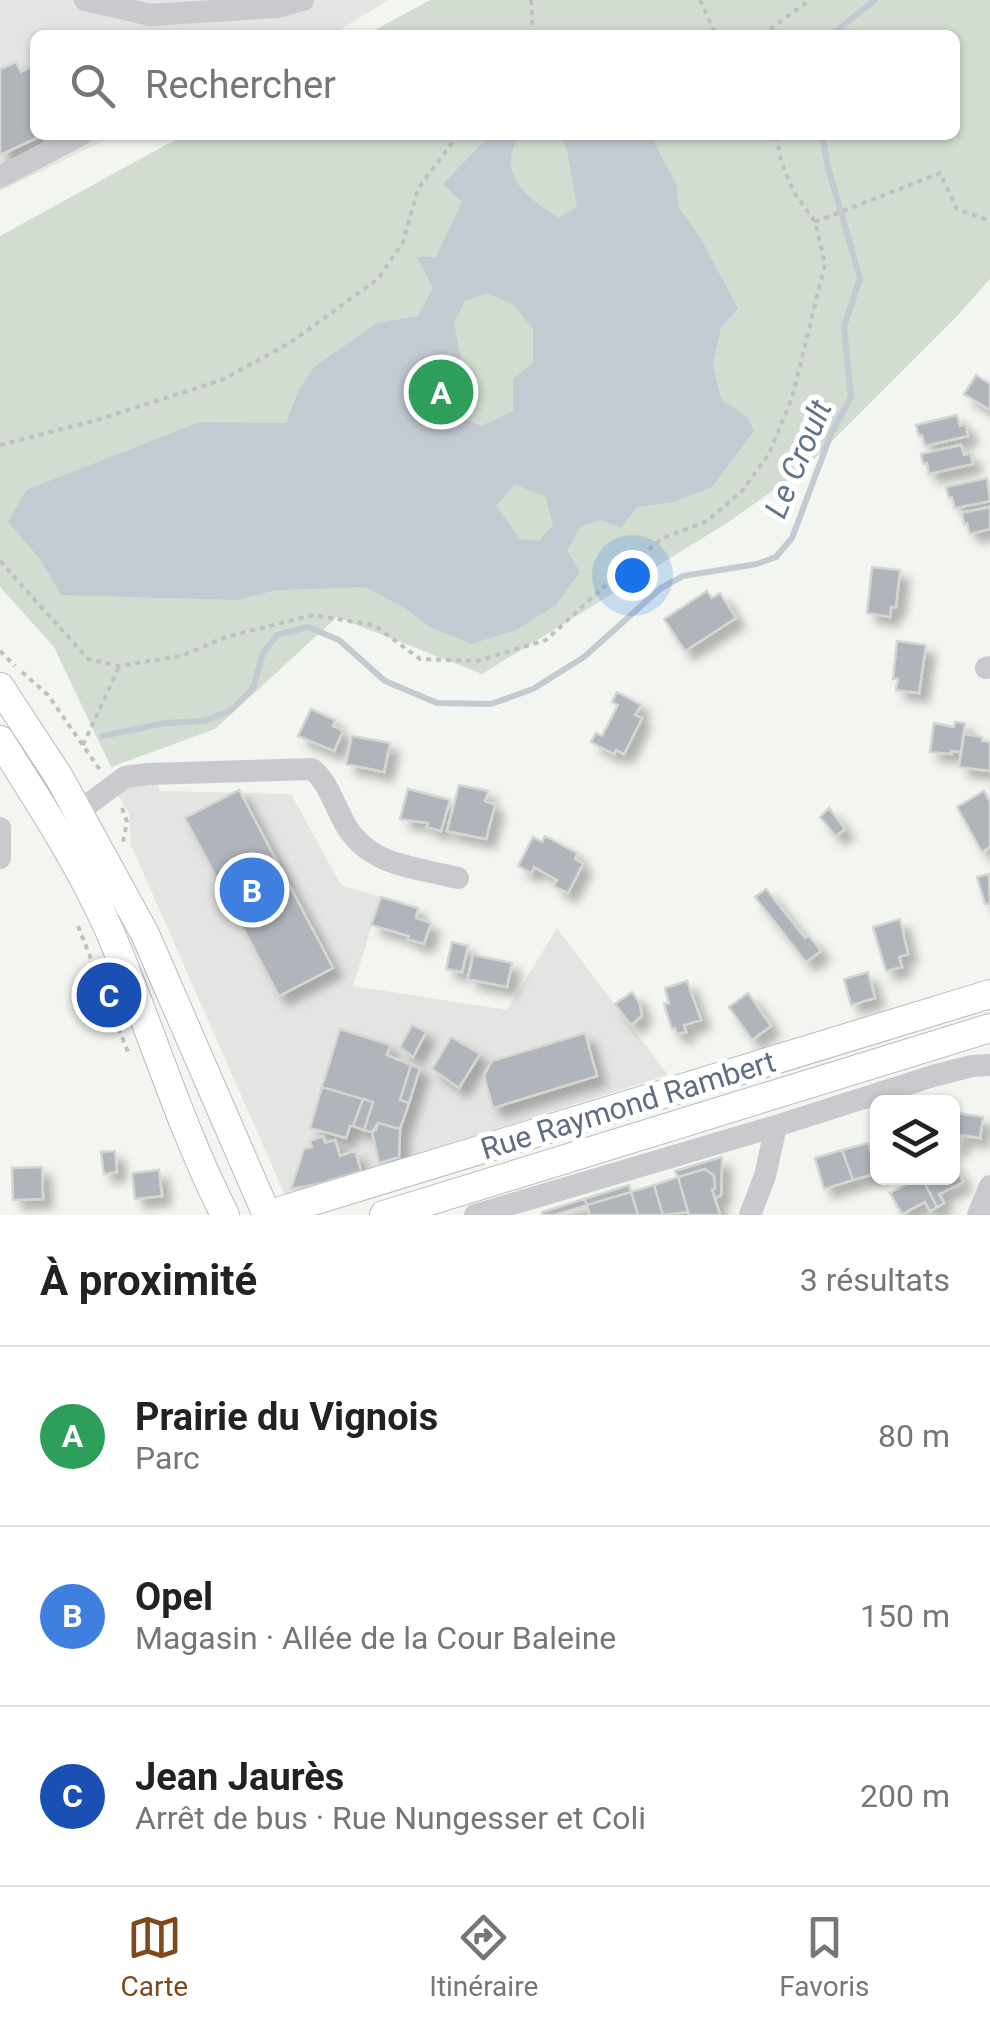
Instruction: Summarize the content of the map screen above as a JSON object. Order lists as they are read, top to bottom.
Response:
{
  "streets": {
    "main road": ["Rue Raymond Rambert"]
  },
  "water": ["Le Croult"],
  "page": {
    "search": "Rechercher",
    "pins": ["A", "B", "C"],
    "heading": ["À proximité", "3 résultats"],
    "list": [
      {
        "mark": "A",
        "name": "Prairie du Vignois",
        "note": "Parc",
        "value": "80 m"
      },
      {
        "mark": "B",
        "name": "Opel",
        "note": "Magasin · Allée de la Cour Baleine",
        "value": "150 m"
      },
      {
        "mark": "C",
        "name": "Jean Jaurès",
        "note": "Arrêt de bus · Rue Nungesser et Coli",
        "value": "200 m"
      }
    ],
    "nav": ["Carte", "Itinéraire", "Favoris"]
  }
}
